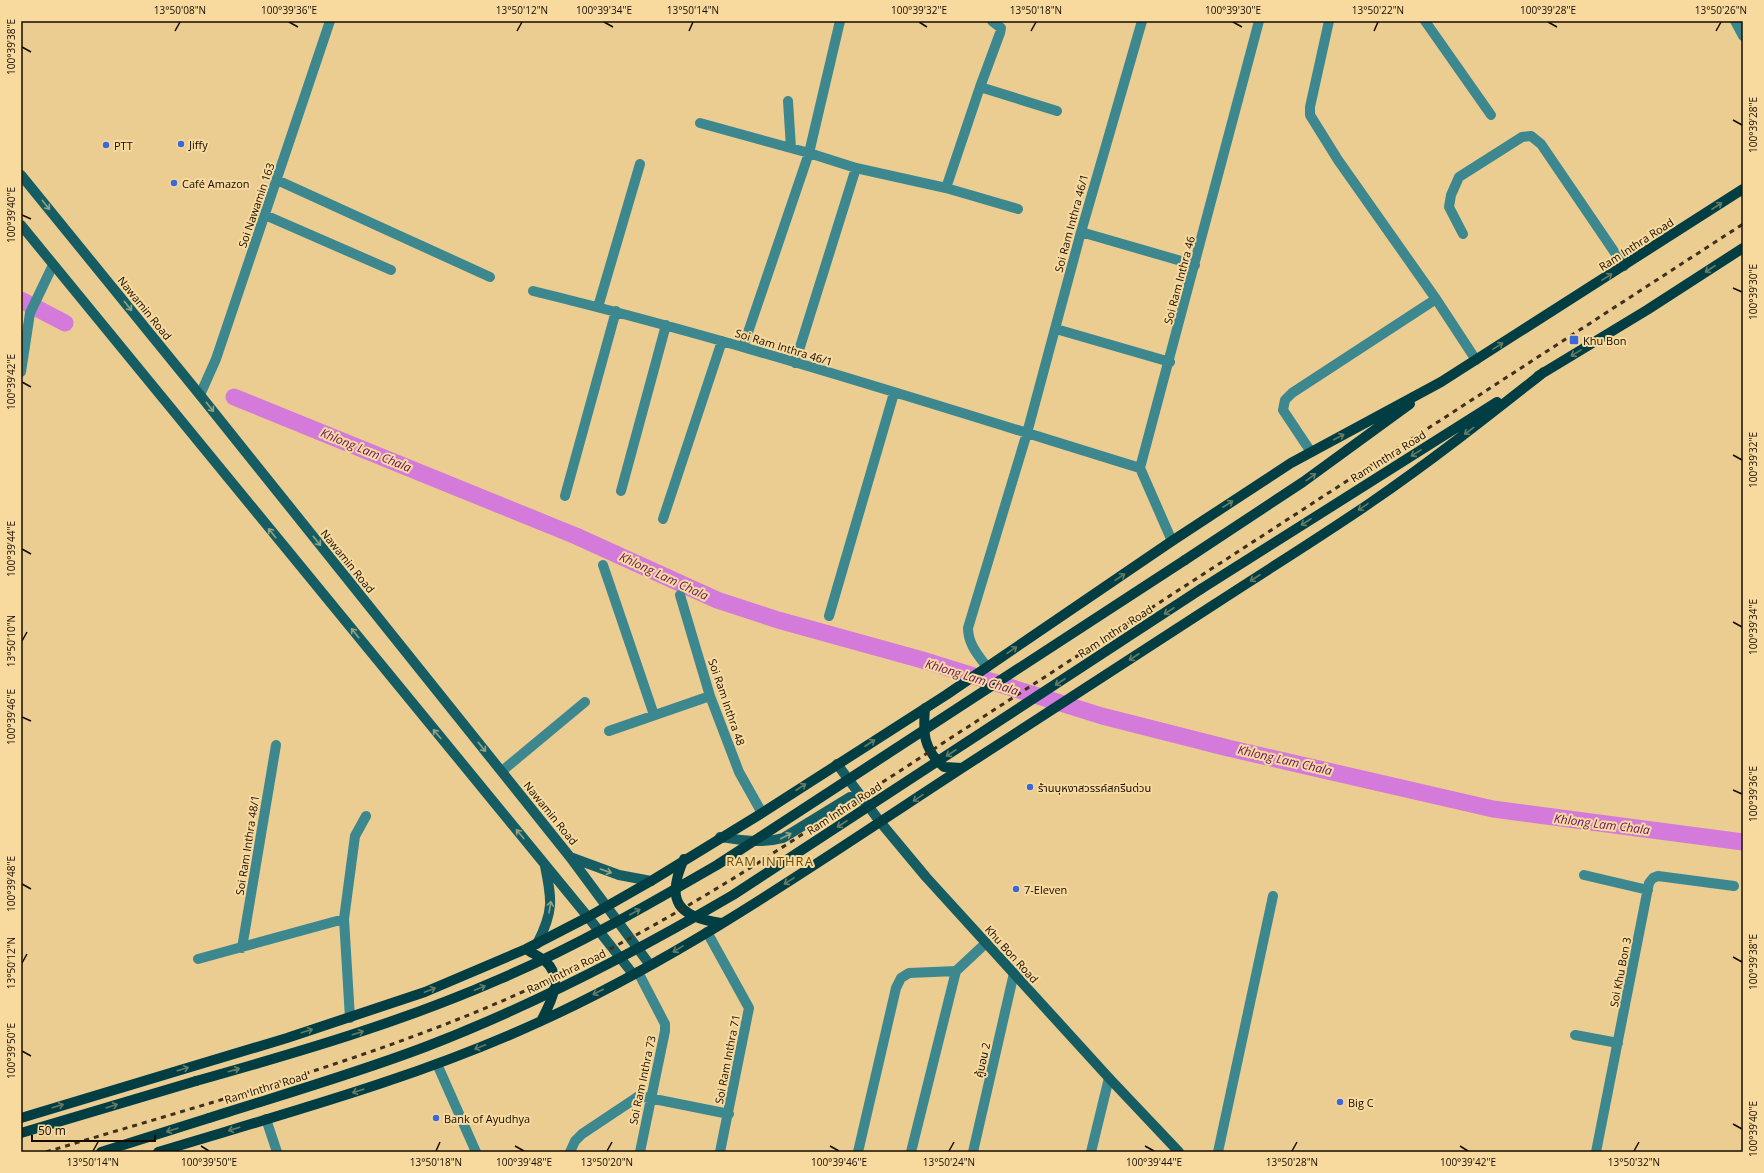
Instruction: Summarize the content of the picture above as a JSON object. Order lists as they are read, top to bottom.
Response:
{
  "streets": {
    "main road": ["Ram Inthra Road", "Nawamin Road", "Khu Bon Road"],
    "street": [
      "Soi Nawamin 163",
      "Soi Ram Inthra 46/1",
      "Soi Ram Inthra 46",
      "Soi Ram Inthra 48",
      "Soi Ram Inthra 48/1",
      "Soi Khu Bon 3",
      "Soi Ram Inthra 71",
      "คู้บอน 2",
      "Soi Ram Inthra 73"
    ]
  },
  "crossings": [
    ["Soi Nawamin 163", "Nawamin Road"],
    ["Soi Ram Inthra 46/1", "Ram Inthra Road"],
    ["Ram Inthra Road", "Nawamin Road"],
    ["Ram Inthra Road", "Soi Ram Inthra 48"],
    ["Ram Inthra Road", "Khu Bon Road"],
    ["Ram Inthra Road", "Soi Ram Inthra 71"],
    ["Ram Inthra Road", "Soi Ram Inthra 73"],
    ["Khu Bon Road", "คู้บอน 2"]
  ],
  "districts": ["RAM INTHRA"],
  "water": ["Khlong Lam Chala"],
  "places": {
    "other": [
      "Jiffy",
      "PTT",
      "Café Amazon",
      "ร้านบุหงาสวรรค์สกรีนด่วน",
      "7-Eleven",
      "Big C",
      "Bank of Ayudhya"
    ],
    "transit": ["Khu Bon"]
  },
  "scale_bar": "50 m",
  "coordinates": [
    "13°50'08\"N",
    "100°39'36\"E",
    "13°50'12\"N",
    "100°39'34\"E",
    "13°50'14\"N",
    "100°39'32\"E",
    "13°50'18\"N",
    "100°39'30\"E",
    "13°50'22\"N",
    "100°39'28\"E",
    "13°50'26\"N",
    "100°39'38\"E",
    "100°39'40\"E",
    "100°39'42\"E",
    "100°39'44\"E",
    "13°50'10\"N",
    "100°39'46\"E",
    "100°39'48\"E",
    "100°39'50\"E",
    "13°50'20\"N",
    "13°50'24\"N",
    "13°50'28\"N",
    "13°50'32\"N"
  ]
}
